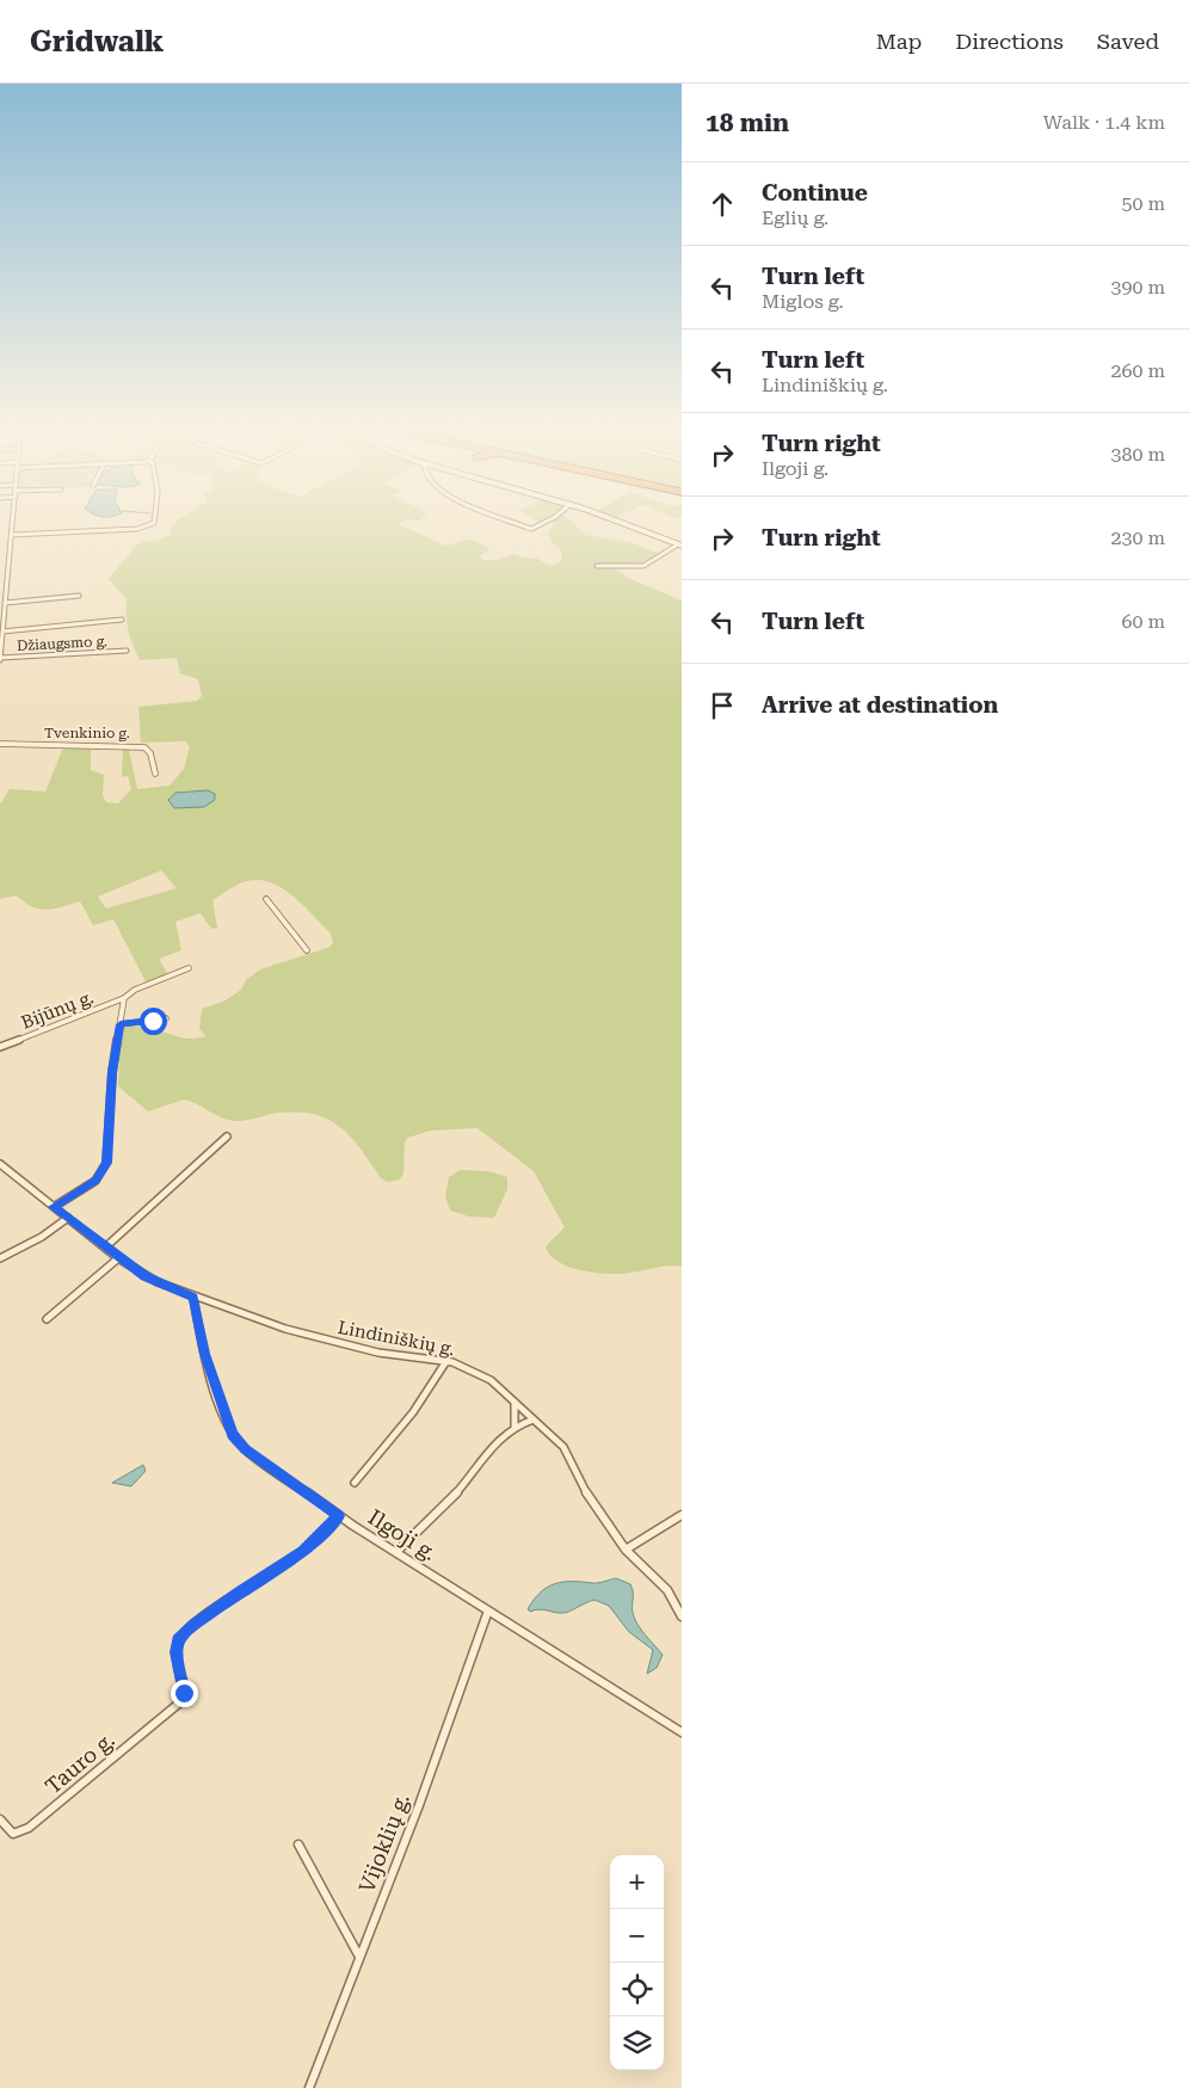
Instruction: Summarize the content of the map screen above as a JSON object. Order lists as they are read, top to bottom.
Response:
{
  "streets": {
    "street": [
      "Džiaugsmo g.",
      "Tvenkinio g.",
      "Bijūnų g.",
      "Lindiniškių g.",
      "Ilgoji g.",
      "Tauro g.",
      "Vijoklių g."
    ]
  },
  "crossings": [
    ["Lindiniškių g.", "Ilgoji g."],
    ["Ilgoji g.", "Tauro g."],
    ["Ilgoji g.", "Vijoklių g."]
  ],
  "page": {
    "header": "Gridwalk",
    "nav": ["Map", "Directions", "Saved"],
    "heading": ["18 min", "Walk · 1.4 km"],
    "list": [
      ["Continue", "Eglių g.", "50 m"],
      ["Turn left", "Miglos g.", "390 m"],
      ["Turn left", "Lindiniškių g.", "260 m"],
      ["Turn right", "Ilgoji g.", "380 m"],
      ["Turn right", "230 m"],
      ["Turn left", "60 m"],
      "Arrive at destination"
    ],
    "map_buttons": ["+", "−"]
  }
}
